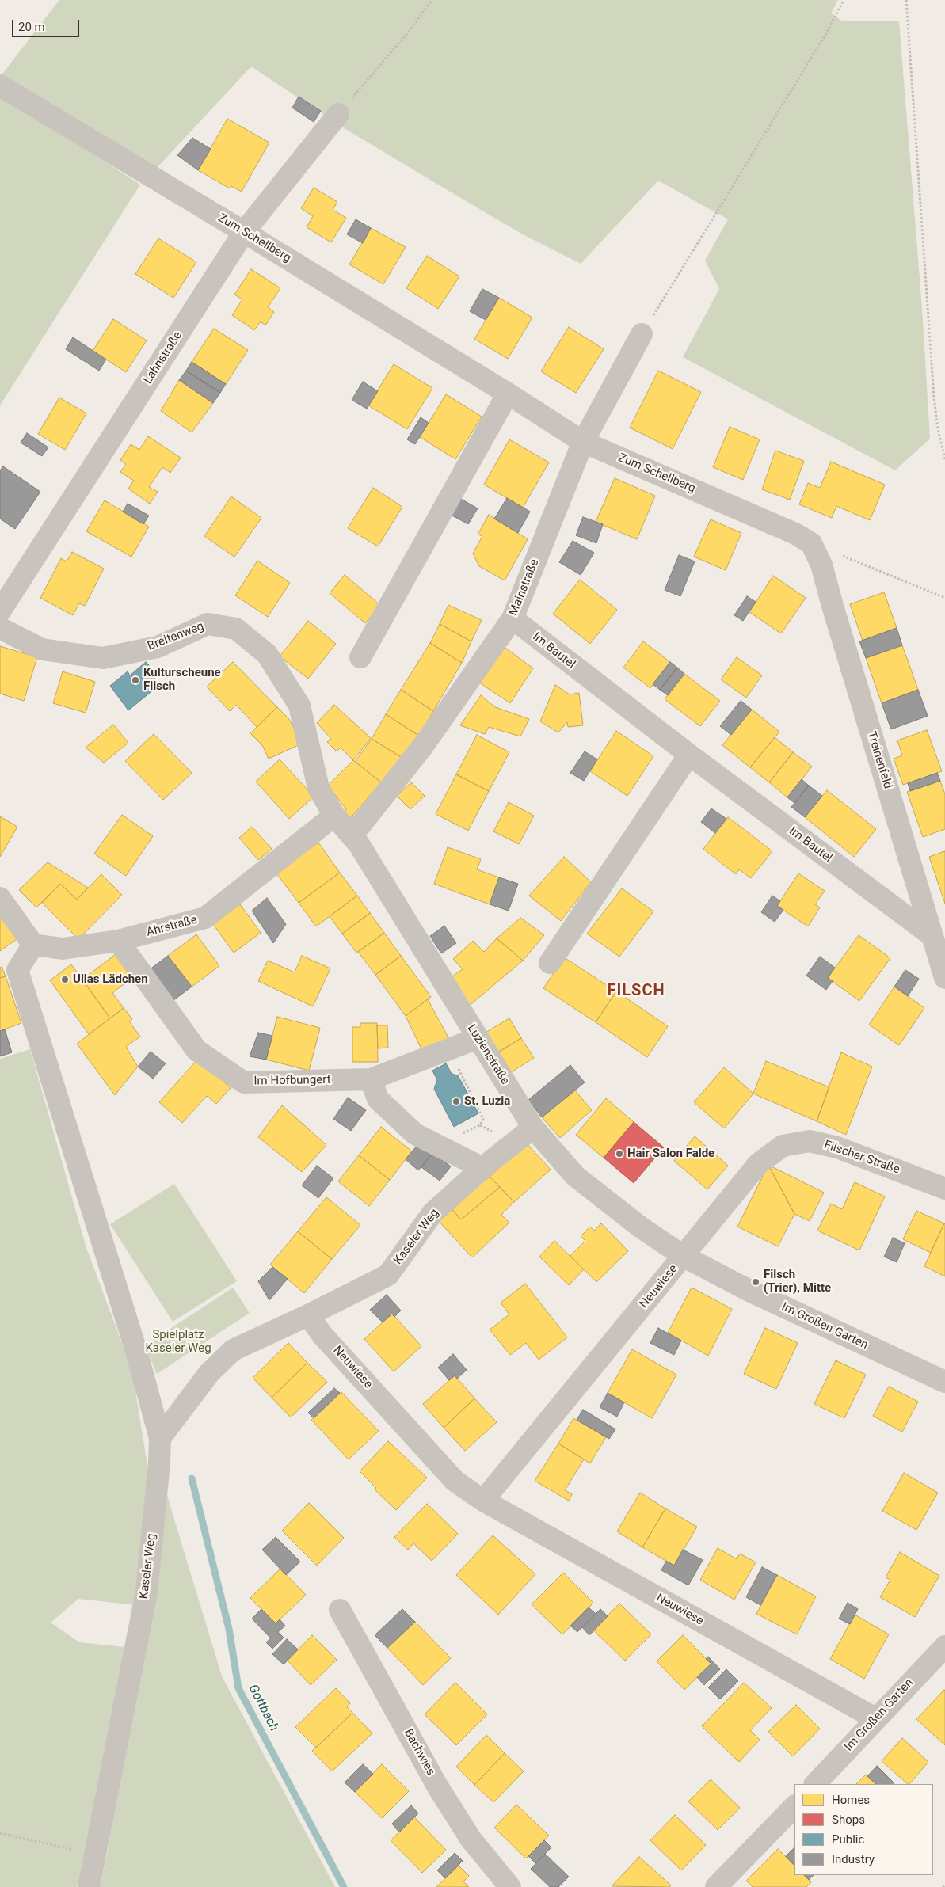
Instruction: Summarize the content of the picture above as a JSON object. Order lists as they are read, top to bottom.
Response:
{
  "streets": {
    "street": [
      "Zum Schellberg",
      "Lahnstraße",
      "Mainstraße",
      "Breitenweg",
      "Im Bautel",
      "Treinenfeld",
      "Ahrstraße",
      "Luzienstraße",
      "Im Hofbungert",
      "Filscher Straße",
      "Kaseler Weg",
      "Neuwiese",
      "Im Großen Garten",
      "Bachwies"
    ]
  },
  "crossings": [
    ["Zum Schellberg", "Lahnstraße"],
    ["Zum Schellberg", "Mainstraße"],
    ["Zum Schellberg", "Treinenfeld"],
    ["Mainstraße", "Im Bautel"],
    ["Mainstraße", "Luzienstraße"],
    ["Breitenweg", "Ahrstraße"],
    ["Breitenweg", "Luzienstraße"],
    ["Im Bautel", "Treinenfeld"],
    ["Ahrstraße", "Luzienstraße"],
    ["Ahrstraße", "Im Hofbungert"],
    ["Luzienstraße", "Im Hofbungert"],
    ["Luzienstraße", "Filscher Straße"],
    ["Luzienstraße", "Kaseler Weg"],
    ["Luzienstraße", "Neuwiese"],
    ["Luzienstraße", "Im Großen Garten"],
    ["Filscher Straße", "Neuwiese"],
    ["Filscher Straße", "Im Großen Garten"],
    ["Kaseler Weg", "Neuwiese"],
    ["Neuwiese", "Im Großen Garten"]
  ],
  "districts": ["FILSCH"],
  "water": ["Gottbach"],
  "parks": ["Spielplatz Kaseler Weg"],
  "places": [
    "Kulturscheune Filsch",
    "Ullas Lädchen",
    "St. Luzia",
    "Hair Salon Falde",
    "Filsch (Trier), Mitte"
  ],
  "legend": [
    "Homes",
    "Shops",
    "Public",
    "Industry"
  ],
  "scale_bar": "20 m"
}
